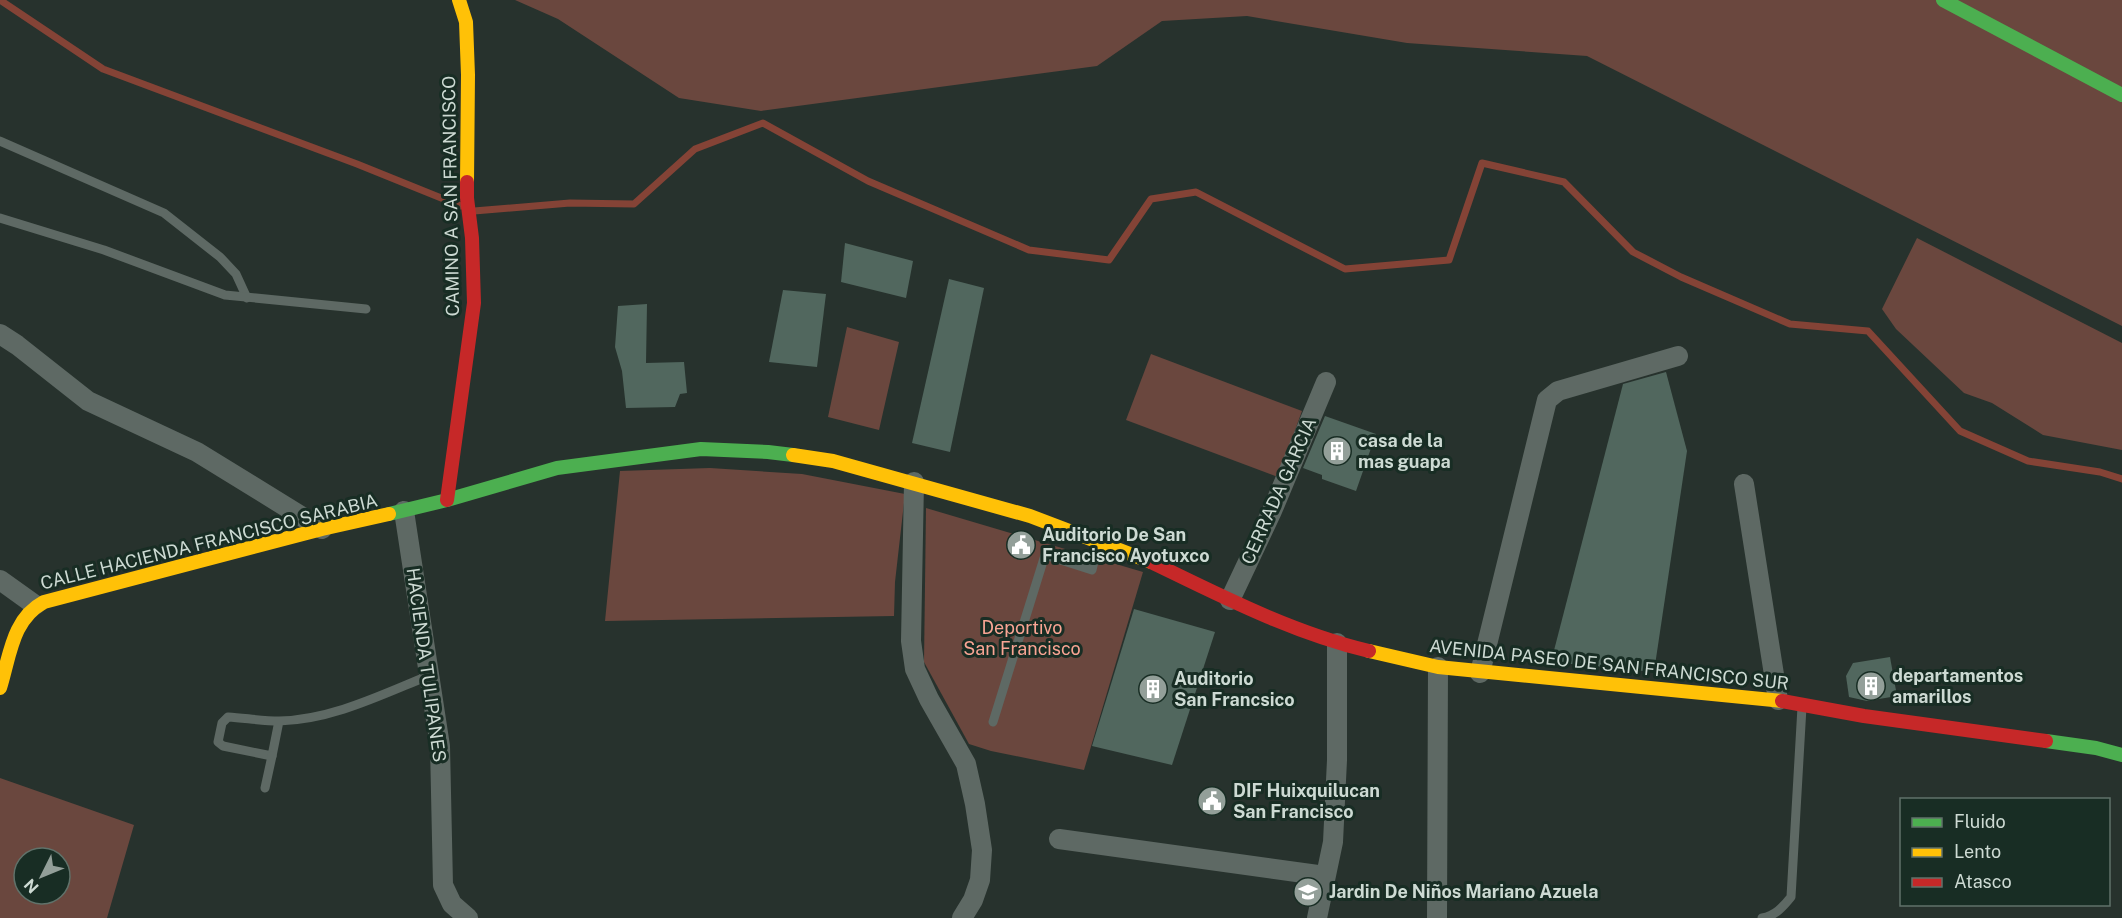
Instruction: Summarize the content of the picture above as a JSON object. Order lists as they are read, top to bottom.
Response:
{
  "streets": {
    "main road": ["CAMINO A SAN FRANCISCO", "CALLE HACIENDA FRANCISCO SARABIA", "AVENIDA PASEO DE SAN FRANCISCO SUR"],
    "street": ["CERRADA GARCIA", "HACIENDA TULIPANES"]
  },
  "crossings": [
    ["CAMINO A SAN FRANCISCO", "CALLE HACIENDA FRANCISCO SARABIA"],
    ["CAMINO A SAN FRANCISCO", "AVENIDA PASEO DE SAN FRANCISCO SUR"],
    ["CERRADA GARCIA", "AVENIDA PASEO DE SAN FRANCISCO SUR"],
    ["CALLE HACIENDA FRANCISCO SARABIA", "HACIENDA TULIPANES"],
    ["CALLE HACIENDA FRANCISCO SARABIA", "AVENIDA PASEO DE SAN FRANCISCO SUR"]
  ],
  "parks": ["Deportivo San Francisco"],
  "places": {
    "building": ["casa de la mas guapa", "departamentos amarillos", "Auditorio San Francsico"],
    "public building": ["Auditorio De San Francisco Ayotuxco", "DIF Huixquilucan San Francisco"],
    "school or university": ["Jardin De Niños Mariano Azuela"]
  },
  "legend": ["Fluido", "Lento", "Atasco"],
  "north": "bottom left"
}
